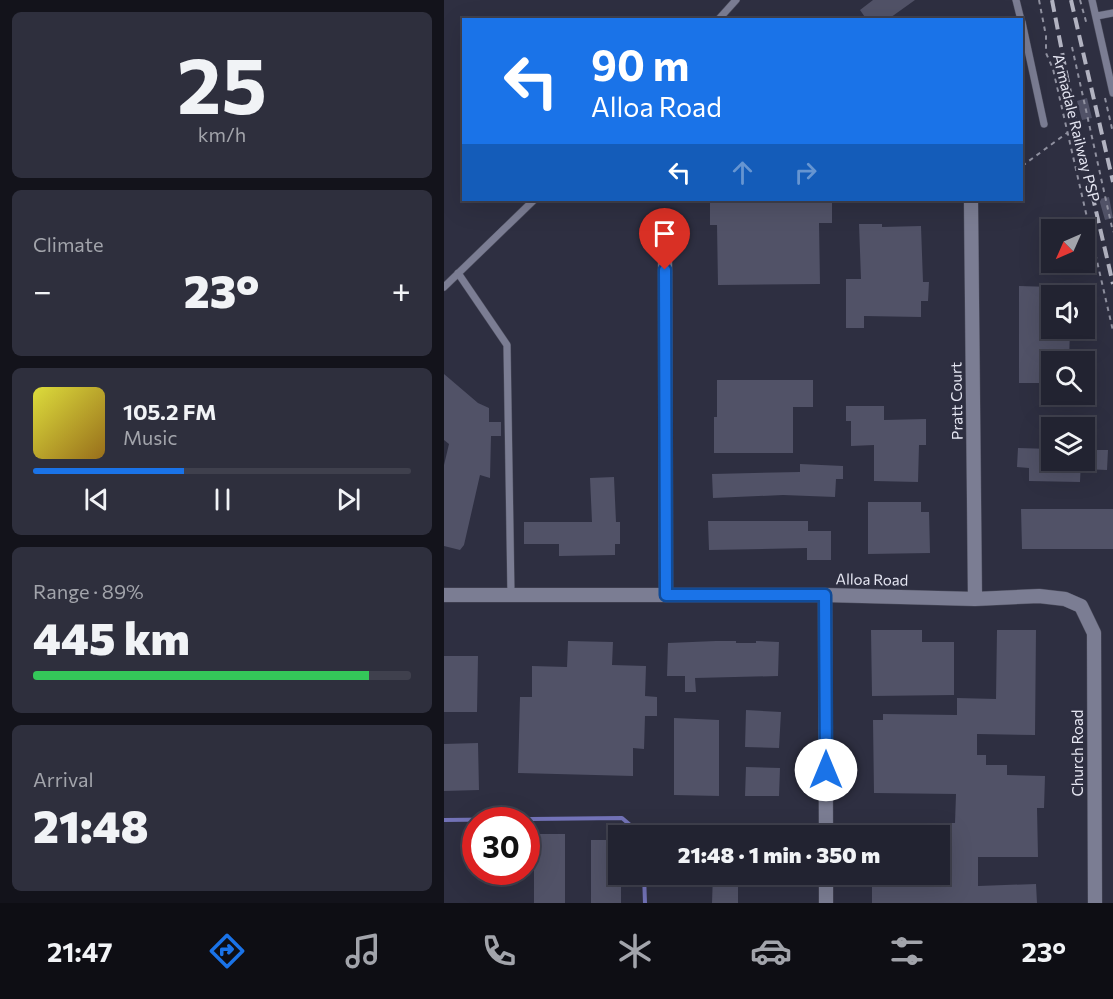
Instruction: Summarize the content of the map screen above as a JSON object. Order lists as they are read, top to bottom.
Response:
{
  "streets": {
    "street": ["Pratt Court", "Alloa Road", "Church Road"],
    "path": ["Armadale Railway PSP"]
  },
  "crossings": [
    ["Pratt Court", "Alloa Road"],
    ["Alloa Road", "Church Road"]
  ],
  "north": "bottom left",
  "page": {
    "tile": [
      ["25", "km/h"],
      "Climate",
      ["Range · 89%", "445 km"],
      ["Arrival", "21:48"]
    ],
    "turn": ["90 m", "Alloa Road"],
    "heat": ["−", "23°", "+"],
    "song": ["105.2 FM", "Music"],
    "limit": "30",
    "trip": "21:48 · 1 min · 350 m",
    "tabs": ["21:47", "23°"]
  }
}
